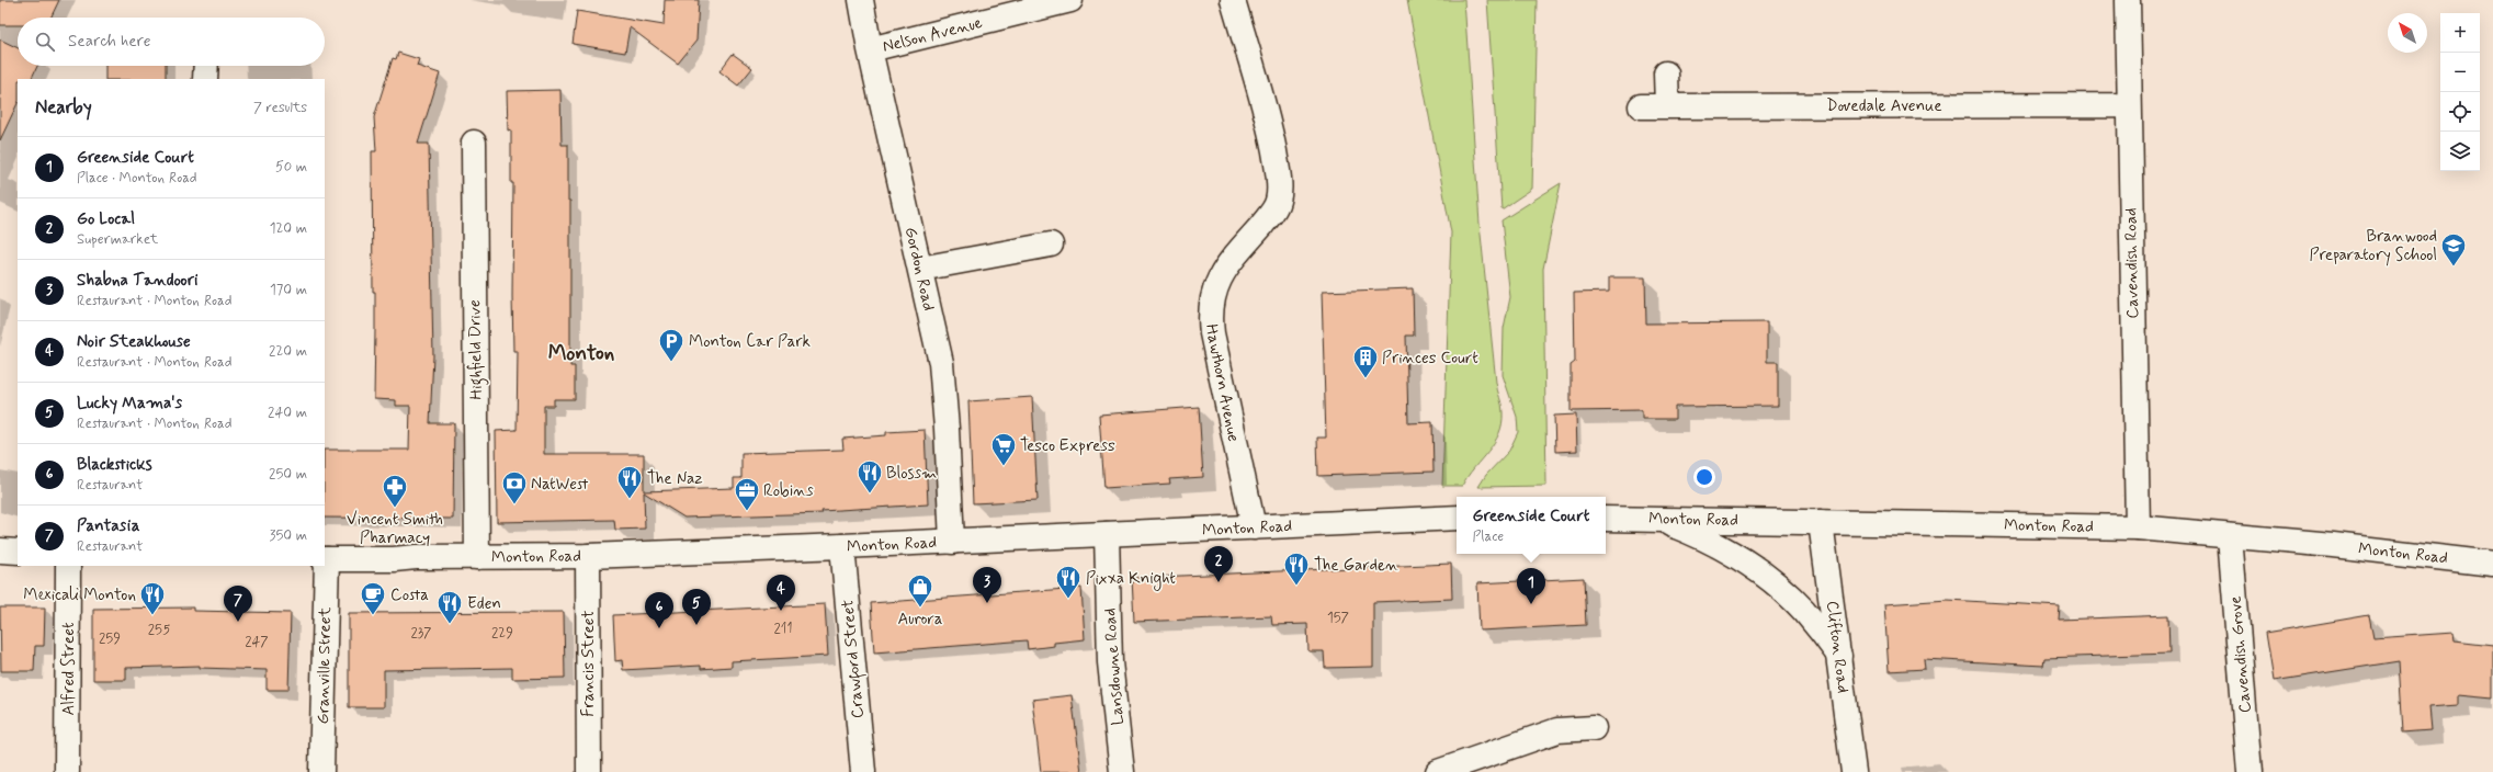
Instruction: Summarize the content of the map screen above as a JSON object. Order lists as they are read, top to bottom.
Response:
{
  "streets": {
    "street": [
      "Nelson Avenue",
      "Dovedale Avenue",
      "Cavendish Road",
      "Gordon Road",
      "Highfield Drive",
      "Hawthorn Avenue",
      "Monton Road",
      "Clifton Road",
      "Cavendish Grove",
      "Crawford Street",
      "Francis Street",
      "Granville Street",
      "Lansdowne Road",
      "Alfred Street"
    ]
  },
  "crossings": [
    ["Nelson Avenue", "Gordon Road"],
    ["Dovedale Avenue", "Cavendish Road"],
    ["Cavendish Road", "Monton Road"],
    ["Gordon Road", "Monton Road"],
    ["Highfield Drive", "Monton Road"],
    ["Hawthorn Avenue", "Monton Road"],
    ["Monton Road", "Clifton Road"],
    ["Monton Road", "Cavendish Grove"],
    ["Monton Road", "Crawford Street"],
    ["Monton Road", "Francis Street"],
    ["Monton Road", "Lansdowne Road"]
  ],
  "districts": ["Monton"],
  "places": {
    "school or university": ["Branwood Preparatory School"],
    "parking": ["Monton Car Park"],
    "building": ["Princes Court"],
    "supermarket": ["Tesco Express"],
    "restaurant": [
      "Blossm",
      "The Naz",
      "The Garden",
      "Pixxa Knight",
      "Mexicali Monton",
      "Eden"
    ],
    "bank": ["NatWest"],
    "pharmacy": ["Vincent Smith Pharmacy"],
    "office": ["Robins"],
    "shop": ["Aurora"],
    "cafe": ["Costa"]
  },
  "house_numbers": [
    "157",
    "211",
    "255",
    "237",
    "229",
    "259",
    "247"
  ],
  "north": "top left",
  "page": {
    "map_buttons": ["+", "−"],
    "search": "Search here",
    "heading": ["Nearby", "7 results"],
    "list": [
      {
        "mark": "1",
        "name": "Greenside Court",
        "note": "Place · Monton Road",
        "value": "50 m"
      },
      {
        "mark": "2",
        "name": "Go Local",
        "note": "Supermarket",
        "value": "120 m"
      },
      {
        "mark": "3",
        "name": "Shabna Tandoori",
        "note": "Restaurant · Monton Road",
        "value": "170 m"
      },
      {
        "mark": "4",
        "name": "Noir Steakhouse",
        "note": "Restaurant · Monton Road",
        "value": "220 m"
      },
      {
        "mark": "5",
        "name": "Lucky Mama's",
        "note": "Restaurant · Monton Road",
        "value": "240 m"
      },
      {
        "mark": "6",
        "name": "Blacksticks",
        "note": "Restaurant",
        "value": "250 m"
      },
      {
        "mark": "7",
        "name": "Pantasia",
        "note": "Restaurant",
        "value": "350 m"
      }
    ],
    "popup": ["Greenside Court", "Place"],
    "pins": [
      "2",
      "3",
      "1",
      "4",
      "7",
      "5",
      "6"
    ]
  }
}
